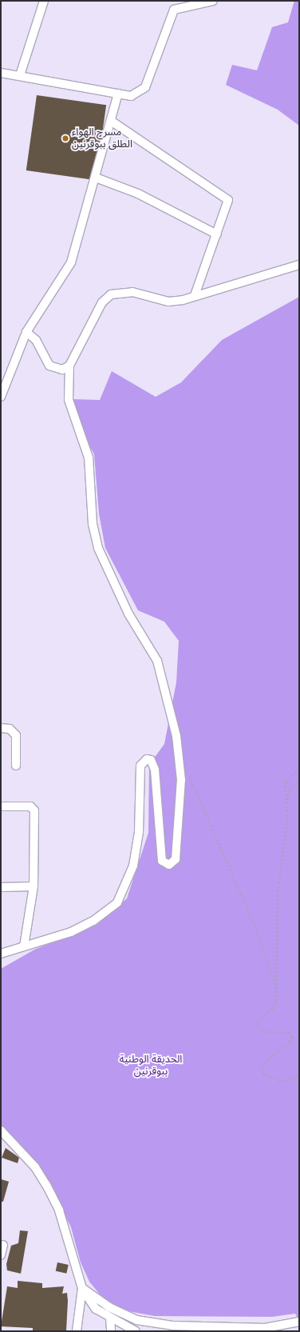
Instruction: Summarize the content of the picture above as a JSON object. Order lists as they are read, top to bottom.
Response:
{
  "parks": ["الحديقة الوطنية ببوقرنين"],
  "places": ["مسرح الهواء الطلق ببوقرنين"]
}
